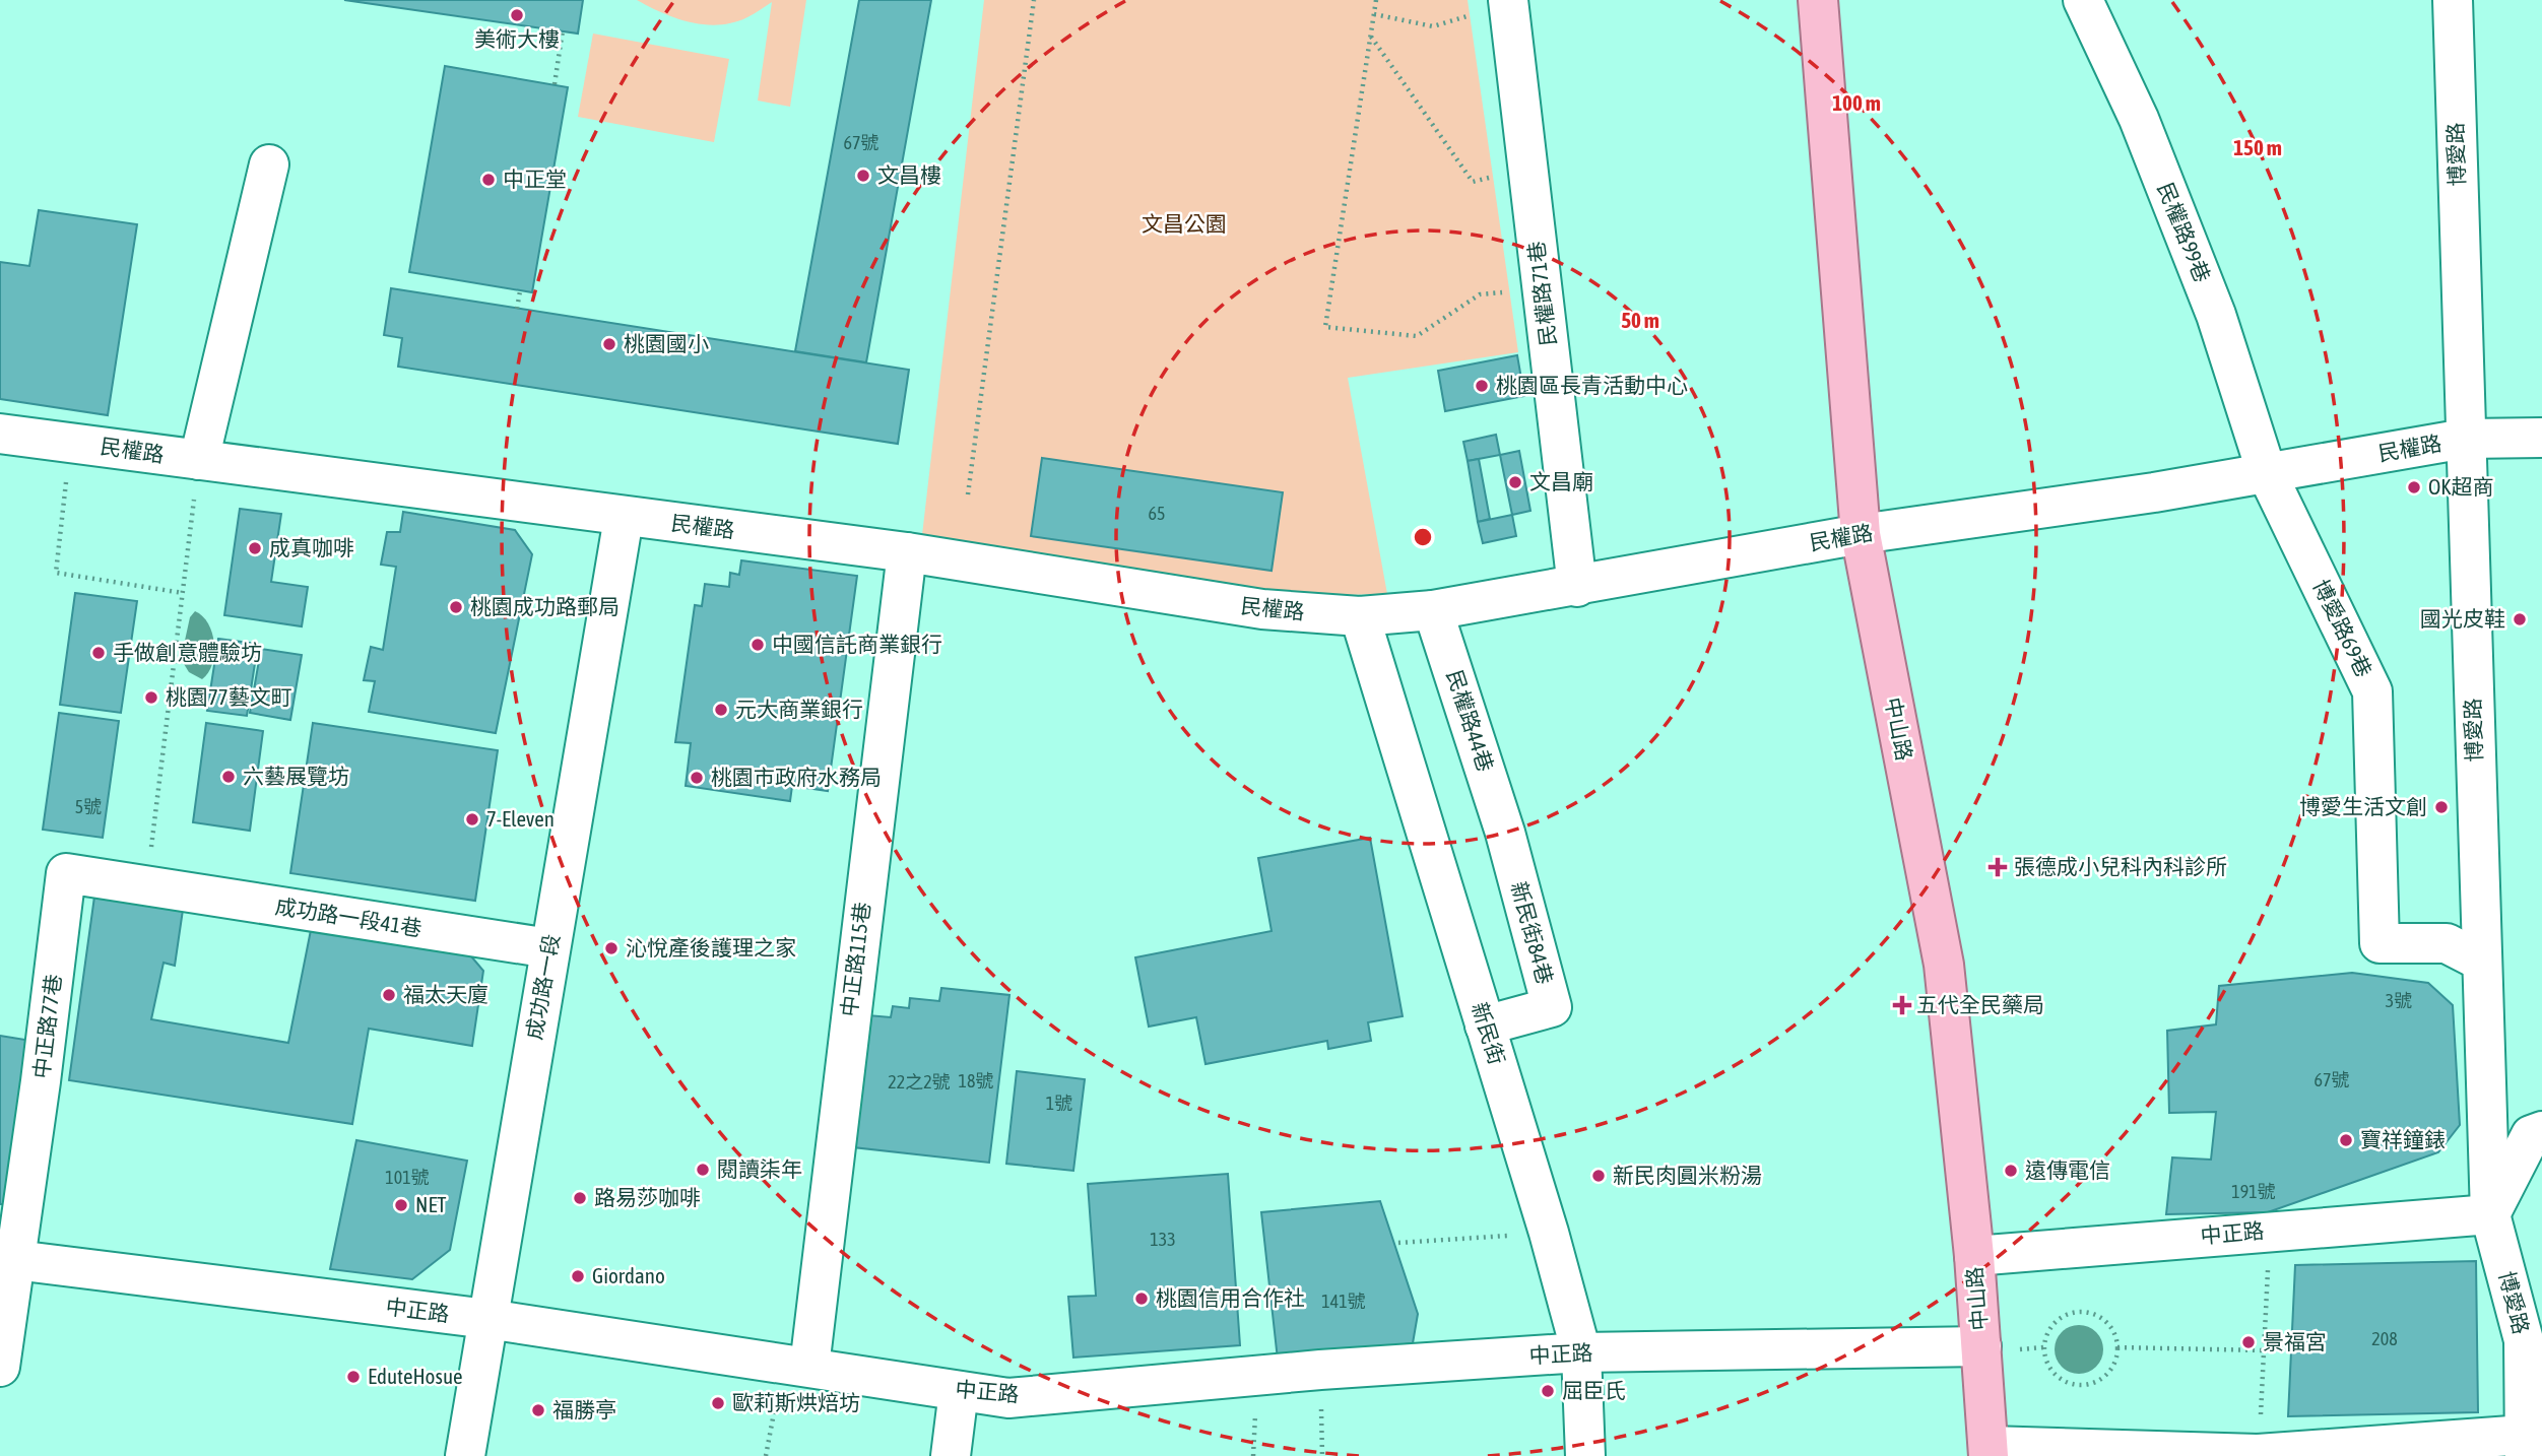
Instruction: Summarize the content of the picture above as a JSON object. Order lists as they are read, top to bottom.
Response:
{
  "streets": {
    "main road": ["中山路"],
    "street": [
      "博愛路",
      "民權路99巷",
      "民權路71巷",
      "民權路",
      "博愛路69巷",
      "民權路44巷",
      "成功路一段41巷",
      "新民街84巷",
      "中正路115巷",
      "成功路一段",
      "中正路77巷",
      "新民街",
      "中正路"
    ]
  },
  "crossings": [
    ["博愛路", "民權路"],
    ["博愛路", "博愛路69巷"],
    ["博愛路", "中正路"],
    ["民權路99巷", "民權路"],
    ["民權路99巷", "博愛路69巷"],
    ["民權路71巷", "民權路"],
    ["民權路", "博愛路69巷"],
    ["民權路", "民權路44巷"],
    ["民權路", "中山路"],
    ["民權路", "中正路115巷"],
    ["民權路", "成功路一段"],
    ["民權路", "新民街"],
    ["民權路44巷", "新民街84巷"],
    ["中山路", "中正路"],
    ["成功路一段41巷", "成功路一段"],
    ["成功路一段41巷", "中正路77巷"],
    ["新民街84巷", "新民街"],
    ["中正路115巷", "中正路"],
    ["成功路一段", "中正路"],
    ["中正路77巷", "中正路"],
    ["新民街", "中正路"]
  ],
  "parks": ["文昌公園"],
  "places": {
    "other": [
      "美術大樓",
      "文昌樓",
      "中正堂",
      "桃園國小",
      "桃園區長青活動中心",
      "文昌廟",
      "OK超商",
      "成真咖啡",
      "桃園成功路郵局",
      "國光皮鞋",
      "中國信託商業銀行",
      "手做創意體驗坊",
      "桃園77藝文町",
      "元大商業銀行",
      "六藝展覽坊",
      "桃園市政府水務局",
      "博愛生活文創",
      "7-Eleven",
      "沁悅產後護理之家",
      "福太天廈",
      "寶祥鐘錶",
      "閱讀柒年",
      "遠傳電信",
      "新民肉圓米粉湯",
      "路易莎咖啡",
      "NET",
      "Giordano",
      "桃園信用合作社",
      "景福宮",
      "EduteHosue",
      "屈臣氏",
      "歐莉斯烘焙坊",
      "福勝亭"
    ],
    "health": ["張德成小兒科內科診所", "五代全民藥局"]
  },
  "house_numbers": [
    "67號",
    "65",
    "5號",
    "3號",
    "67號",
    "18號",
    "22之2號",
    "1號",
    "101號",
    "191號",
    "133",
    "141號",
    "208"
  ],
  "rings": ["100 m", "150 m", "50 m"]
}
